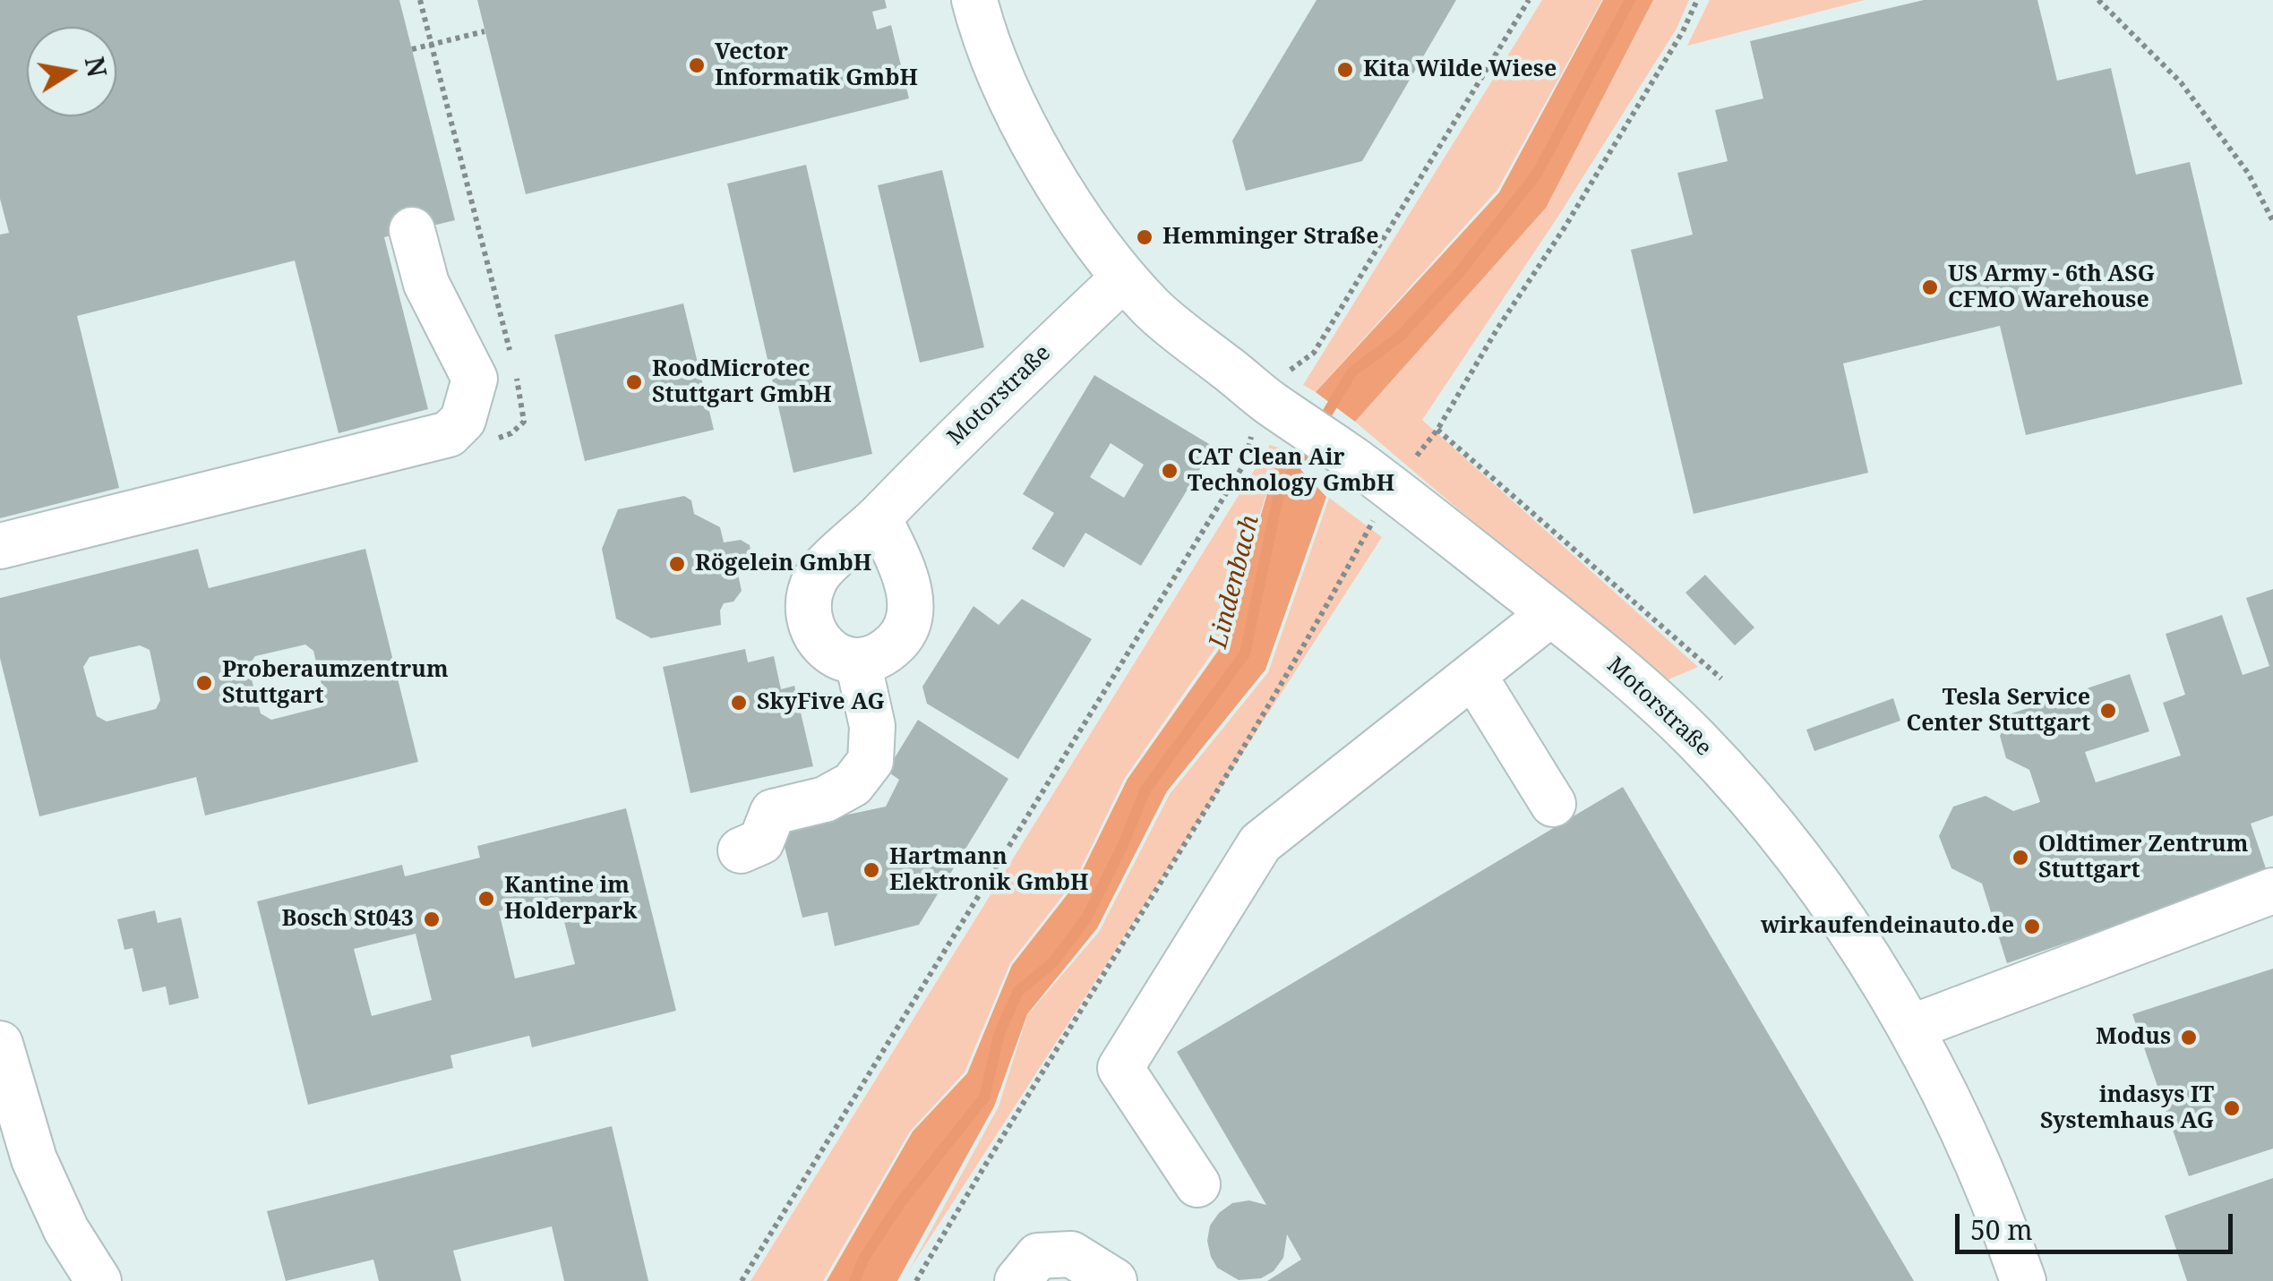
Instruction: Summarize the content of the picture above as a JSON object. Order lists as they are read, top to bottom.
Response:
{
  "streets": {
    "street": ["Motorstraße"]
  },
  "water": ["Lindenbach"],
  "places": [
    "Vector Informatik GmbH",
    "Kita Wilde Wiese",
    "Hemminger Straße",
    "US Army - 6th ASG CFMO Warehouse",
    "RoodMicrotec Stuttgart GmbH",
    "CAT Clean Air Technology GmbH",
    "Rögelein GmbH",
    "Proberaumzentrum Stuttgart",
    "SkyFive AG",
    "Tesla Service Center Stuttgart",
    "Oldtimer Zentrum Stuttgart",
    "Hartmann Elektronik GmbH",
    "Kantine im Holderpark",
    "Bosch St043",
    "wirkaufendeinauto.de",
    "Modus",
    "indasys IT Systemhaus AG"
  ],
  "scale_bar": "50 m",
  "north": "right"
}
